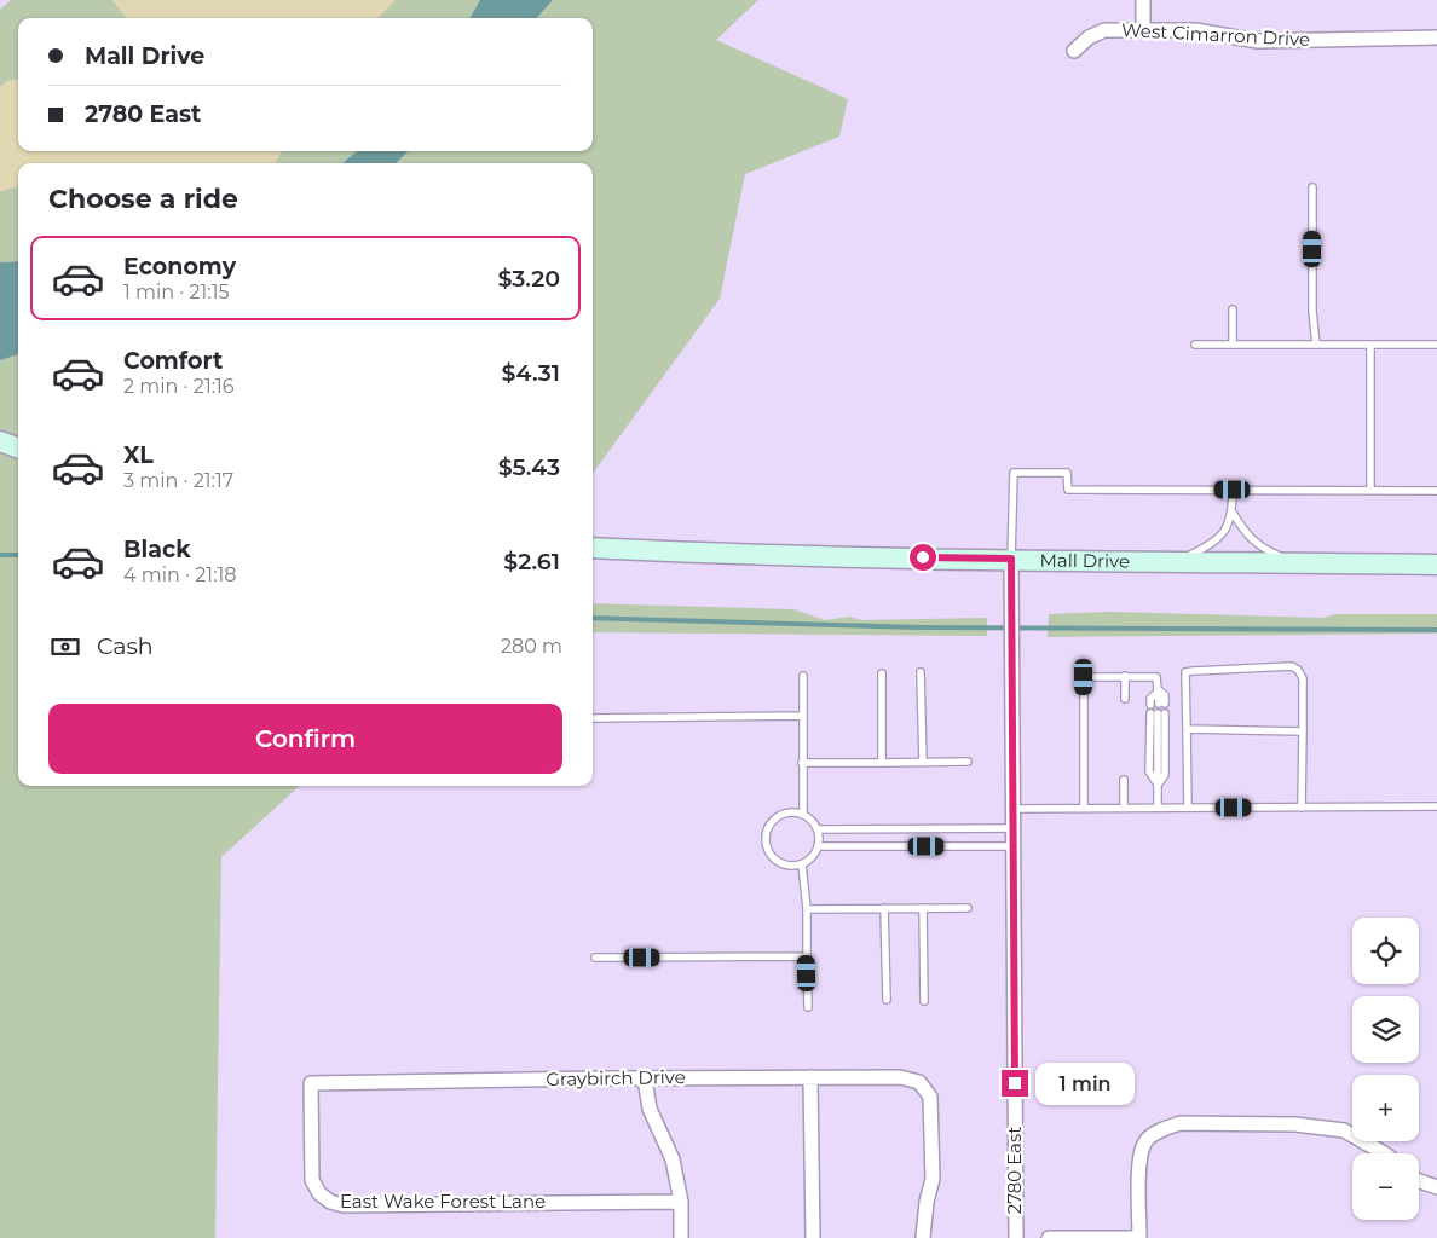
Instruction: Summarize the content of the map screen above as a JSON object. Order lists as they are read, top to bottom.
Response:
{
  "streets": {
    "main road": ["Mall Drive"],
    "street": [
      "West Cimarron Drive",
      "Graybirch Drive",
      "2780 East",
      "East Wake Forest Lane"
    ]
  },
  "crossings": [
    ["Mall Drive", "2780 East"],
    ["Graybirch Drive", "East Wake Forest Lane"]
  ],
  "page": {
    "banner": ["Mall Drive", "2780 East"],
    "heading": "Choose a ride",
    "list": [
      {
        "name": "Economy",
        "note": "1 min · 21:15",
        "value": "$3.20"
      },
      {
        "name": "Comfort",
        "note": "2 min · 21:16",
        "value": "$4.31"
      },
      {
        "name": "XL",
        "note": "3 min · 21:17",
        "value": "$5.43"
      },
      {
        "name": "Black",
        "note": "4 min · 21:18",
        "value": "$2.61"
      }
    ],
    "pay": ["Cash", "280 m"],
    "buttons": "Confirm",
    "map_buttons": ["+", "−"],
    "bubble": "1 min"
  }
}
